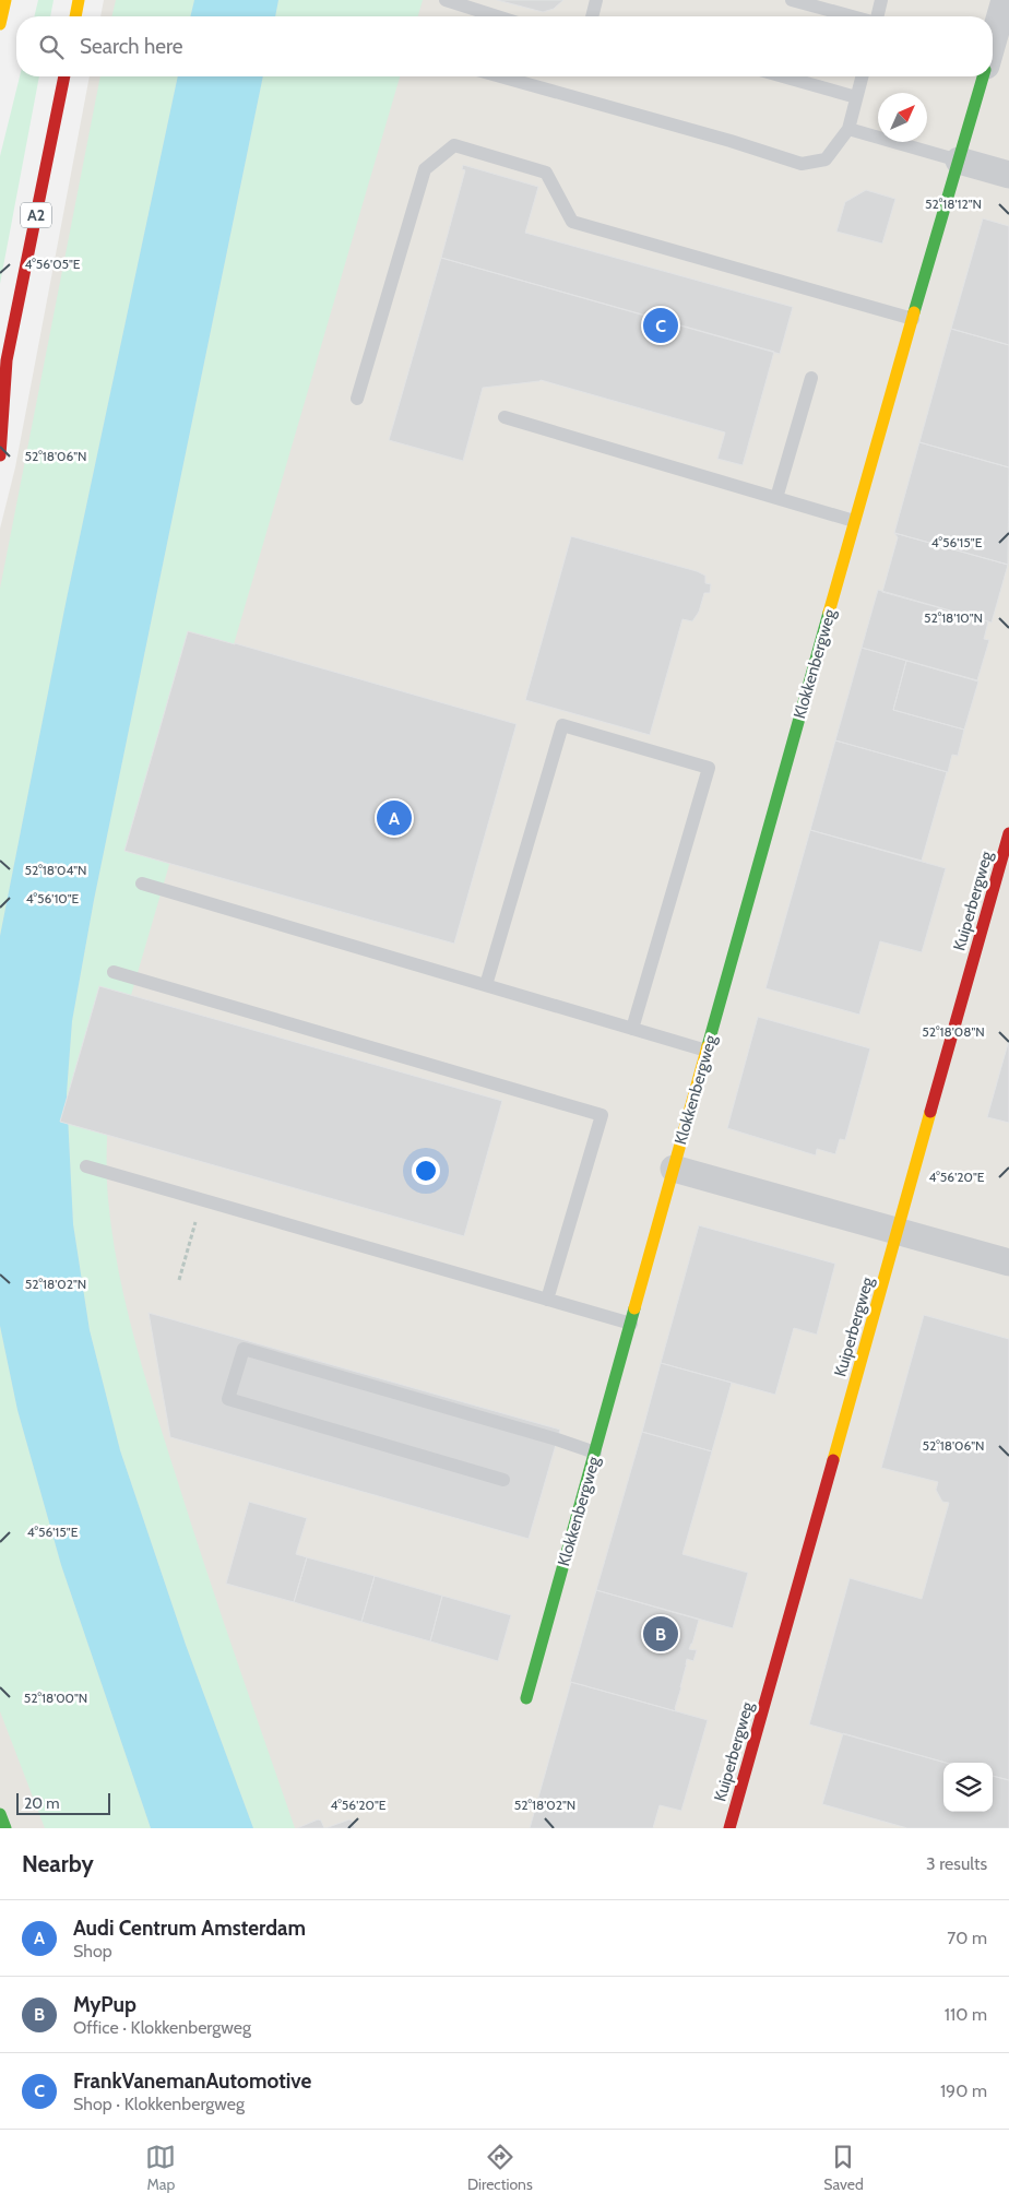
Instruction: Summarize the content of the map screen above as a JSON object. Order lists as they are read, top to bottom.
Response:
{
  "streets": {
    "main road": ["A2", "Klokkenbergweg", "Kuiperbergweg"]
  },
  "crossings": [
    ["Klokkenbergweg", "Kuiperbergweg"]
  ],
  "scale_bar": "20 m",
  "north": "top right",
  "page": {
    "search": "Search here",
    "pins": ["C", "A", "B"],
    "scale": "20 m",
    "heading": ["Nearby", "3 results"],
    "list": [
      {
        "mark": "A",
        "name": "Audi Centrum Amsterdam",
        "note": "Shop",
        "value": "70 m"
      },
      {
        "mark": "B",
        "name": "MyPup",
        "note": "Office · Klokkenbergweg",
        "value": "110 m"
      },
      {
        "mark": "C",
        "name": "FrankVanemanAutomotive",
        "note": "Shop · Klokkenbergweg",
        "value": "190 m"
      }
    ],
    "nav": ["Map", "Directions", "Saved"]
  },
  "coordinates": [
    "52°18'12\"N",
    "4°56'05\"E",
    "52°18'06\"N",
    "4°56'15\"E",
    "52°18'10\"N",
    "52°18'04\"N",
    "4°56'10\"E",
    "52°18'08\"N",
    "4°56'20\"E",
    "52°18'02\"N",
    "52°18'00\"N"
  ]
}
